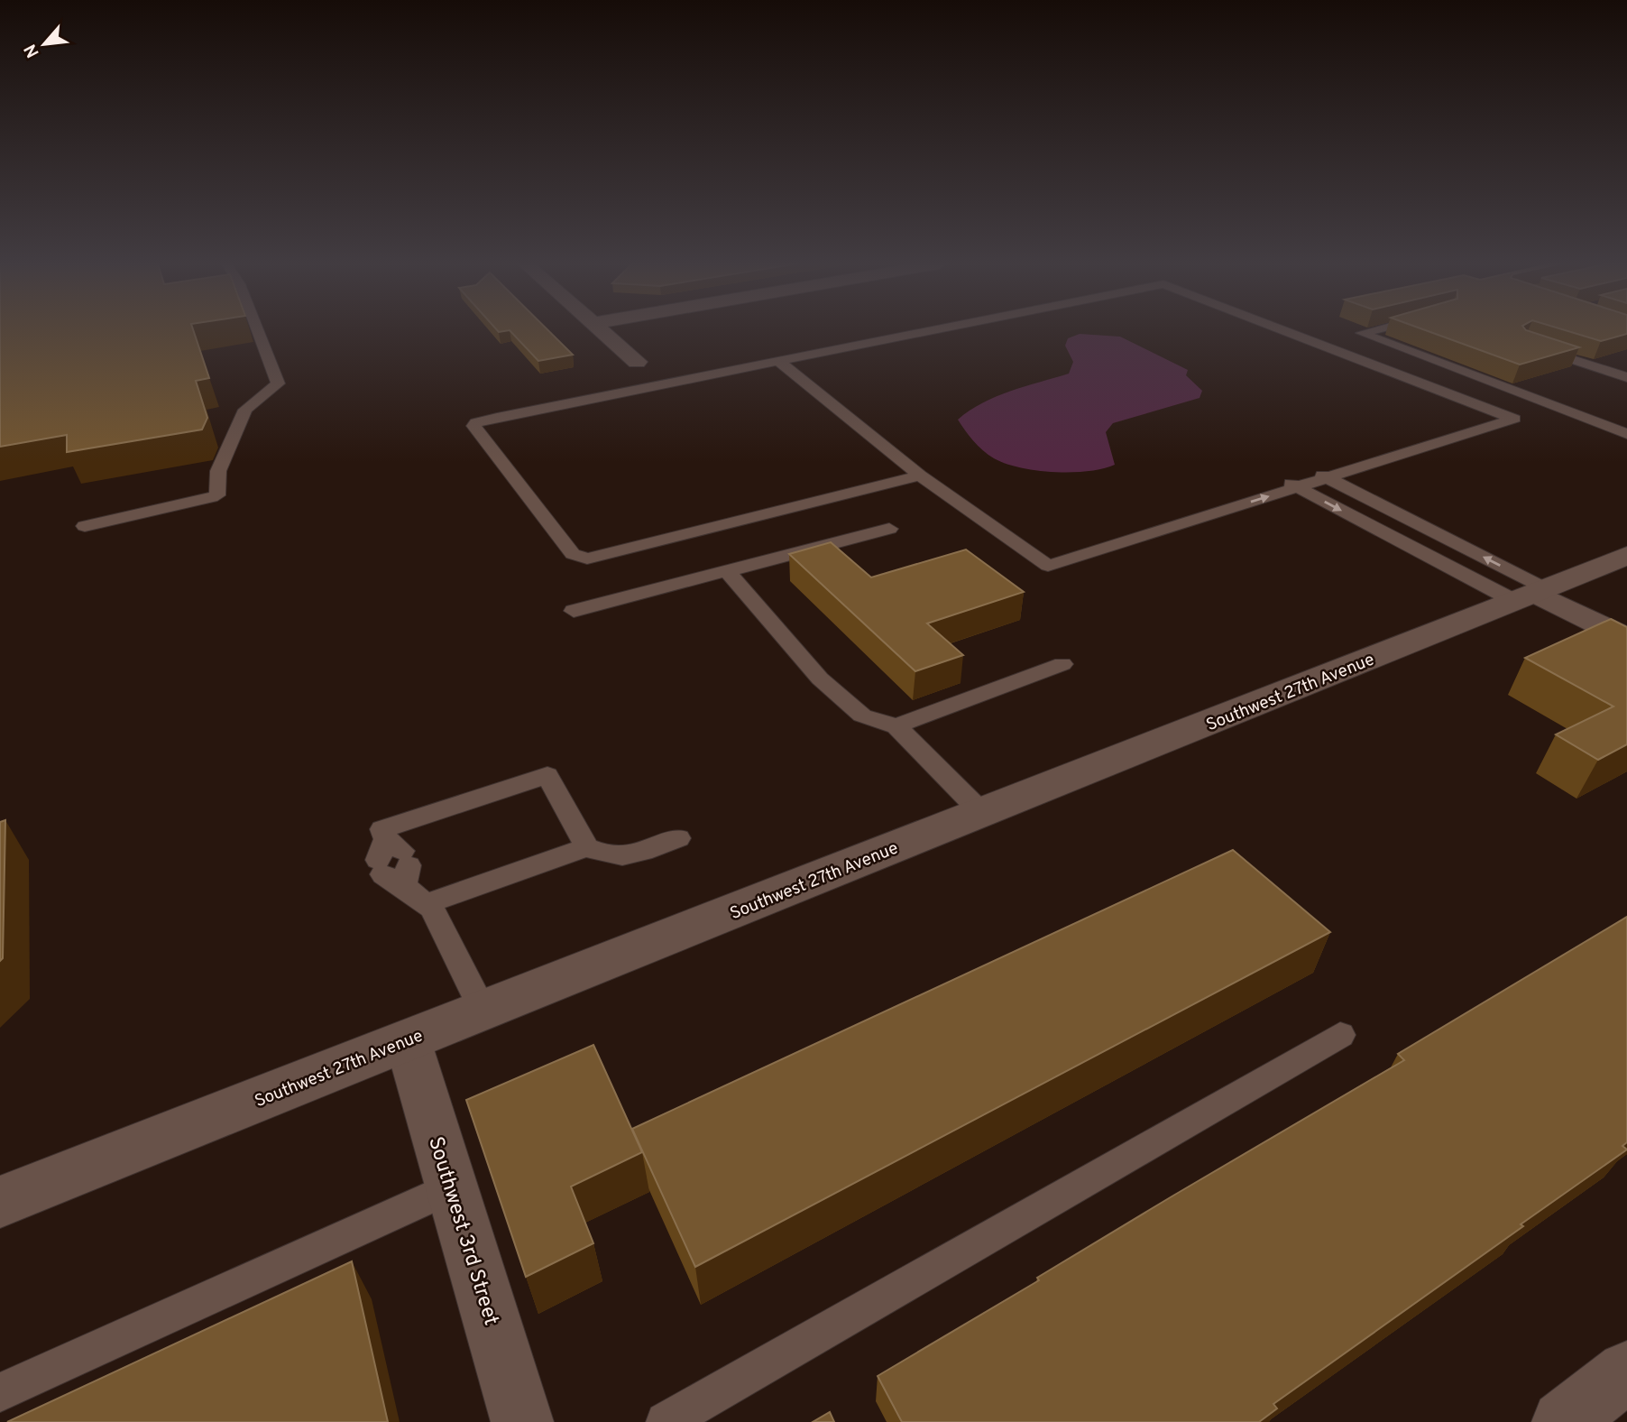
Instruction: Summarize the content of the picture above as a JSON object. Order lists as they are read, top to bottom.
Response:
{
  "streets": {
    "street": ["Southwest 27th Avenue", "Southwest 3rd Street"]
  },
  "crossings": [
    ["Southwest 27th Avenue", "Southwest 3rd Street"]
  ],
  "north": "bottom left"
}
